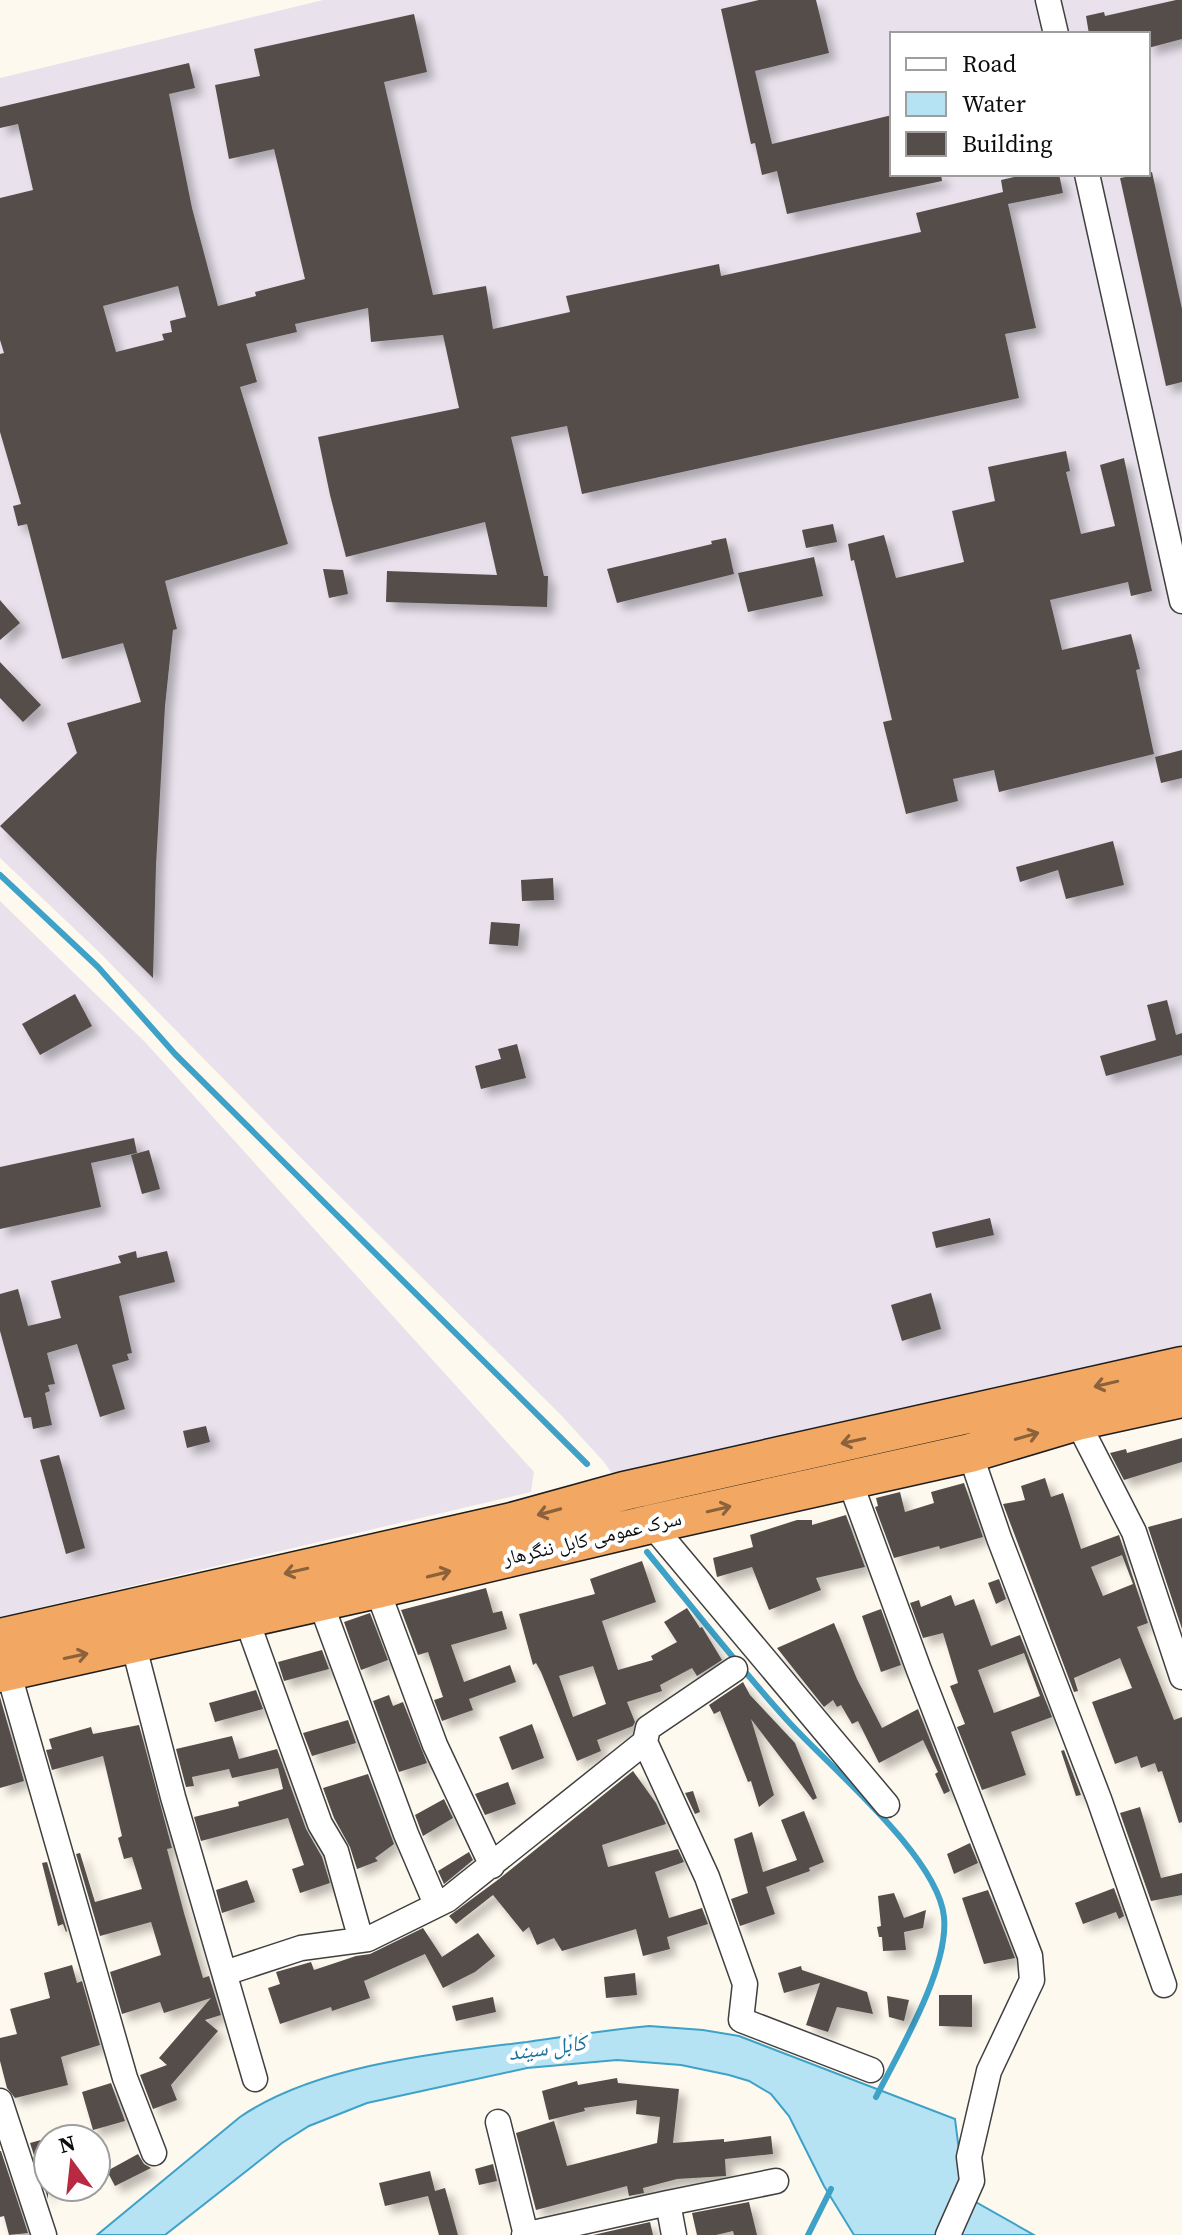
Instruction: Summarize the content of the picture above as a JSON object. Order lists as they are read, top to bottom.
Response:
{
  "streets": {
    "highway": ["سرک عمومی کابل ننگرهار"]
  },
  "water": ["کابل سيند"],
  "legend": ["Road", "Water", "Building"],
  "north": "top"
}
